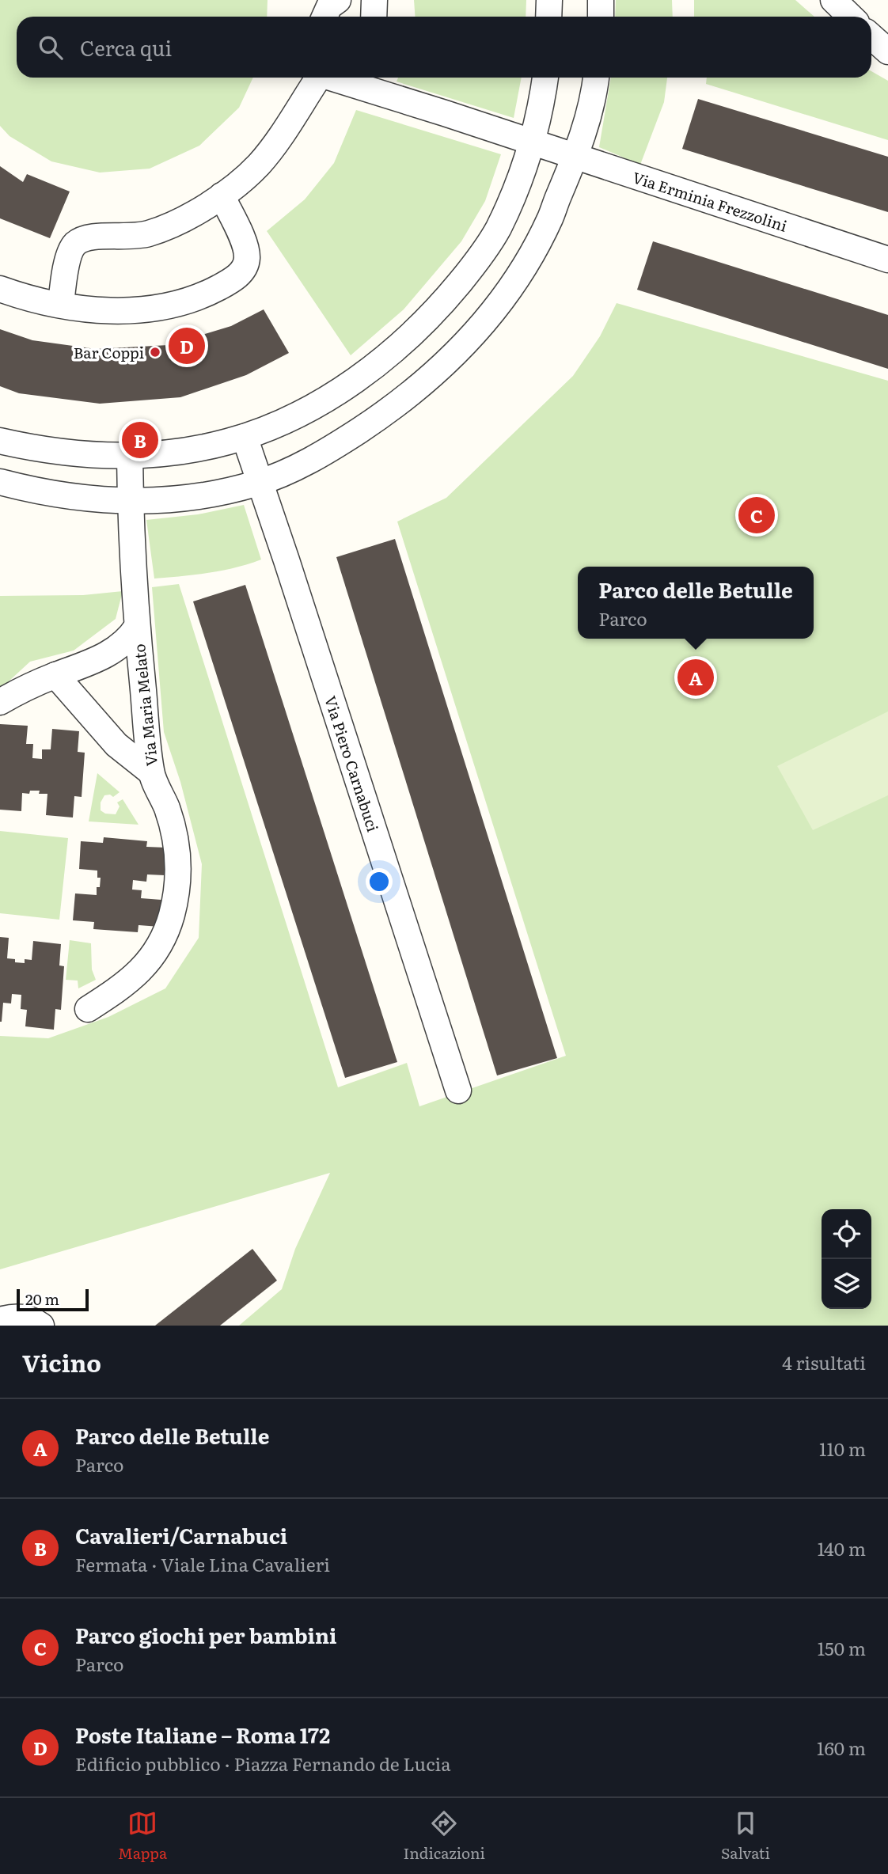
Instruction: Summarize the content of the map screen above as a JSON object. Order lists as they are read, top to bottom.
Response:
{
  "streets": {
    "street": ["Via Erminia Frezzolini", "Via Maria Melato", "Via Piero Carnabuci"]
  },
  "places": ["Bar Coppi"],
  "scale_bar": "20 m",
  "page": {
    "search": "Cerca qui",
    "pins": [
      "D",
      "B",
      "C",
      "A"
    ],
    "popup": ["Parco delle Betulle", "Parco"],
    "scale": "20 m",
    "heading": ["Vicino", "4 risultati"],
    "list": [
      {
        "mark": "A",
        "name": "Parco delle Betulle",
        "note": "Parco",
        "value": "110 m"
      },
      {
        "mark": "B",
        "name": "Cavalieri/Carnabuci",
        "note": "Fermata · Viale Lina Cavalieri",
        "value": "140 m"
      },
      {
        "mark": "C",
        "name": "Parco giochi per bambini",
        "note": "Parco",
        "value": "150 m"
      },
      {
        "mark": "D",
        "name": "Poste Italiane – Roma 172",
        "note": "Edificio pubblico · Piazza Fernando de Lucia",
        "value": "160 m"
      }
    ],
    "nav": ["Mappa", "Indicazioni", "Salvati"]
  }
}
